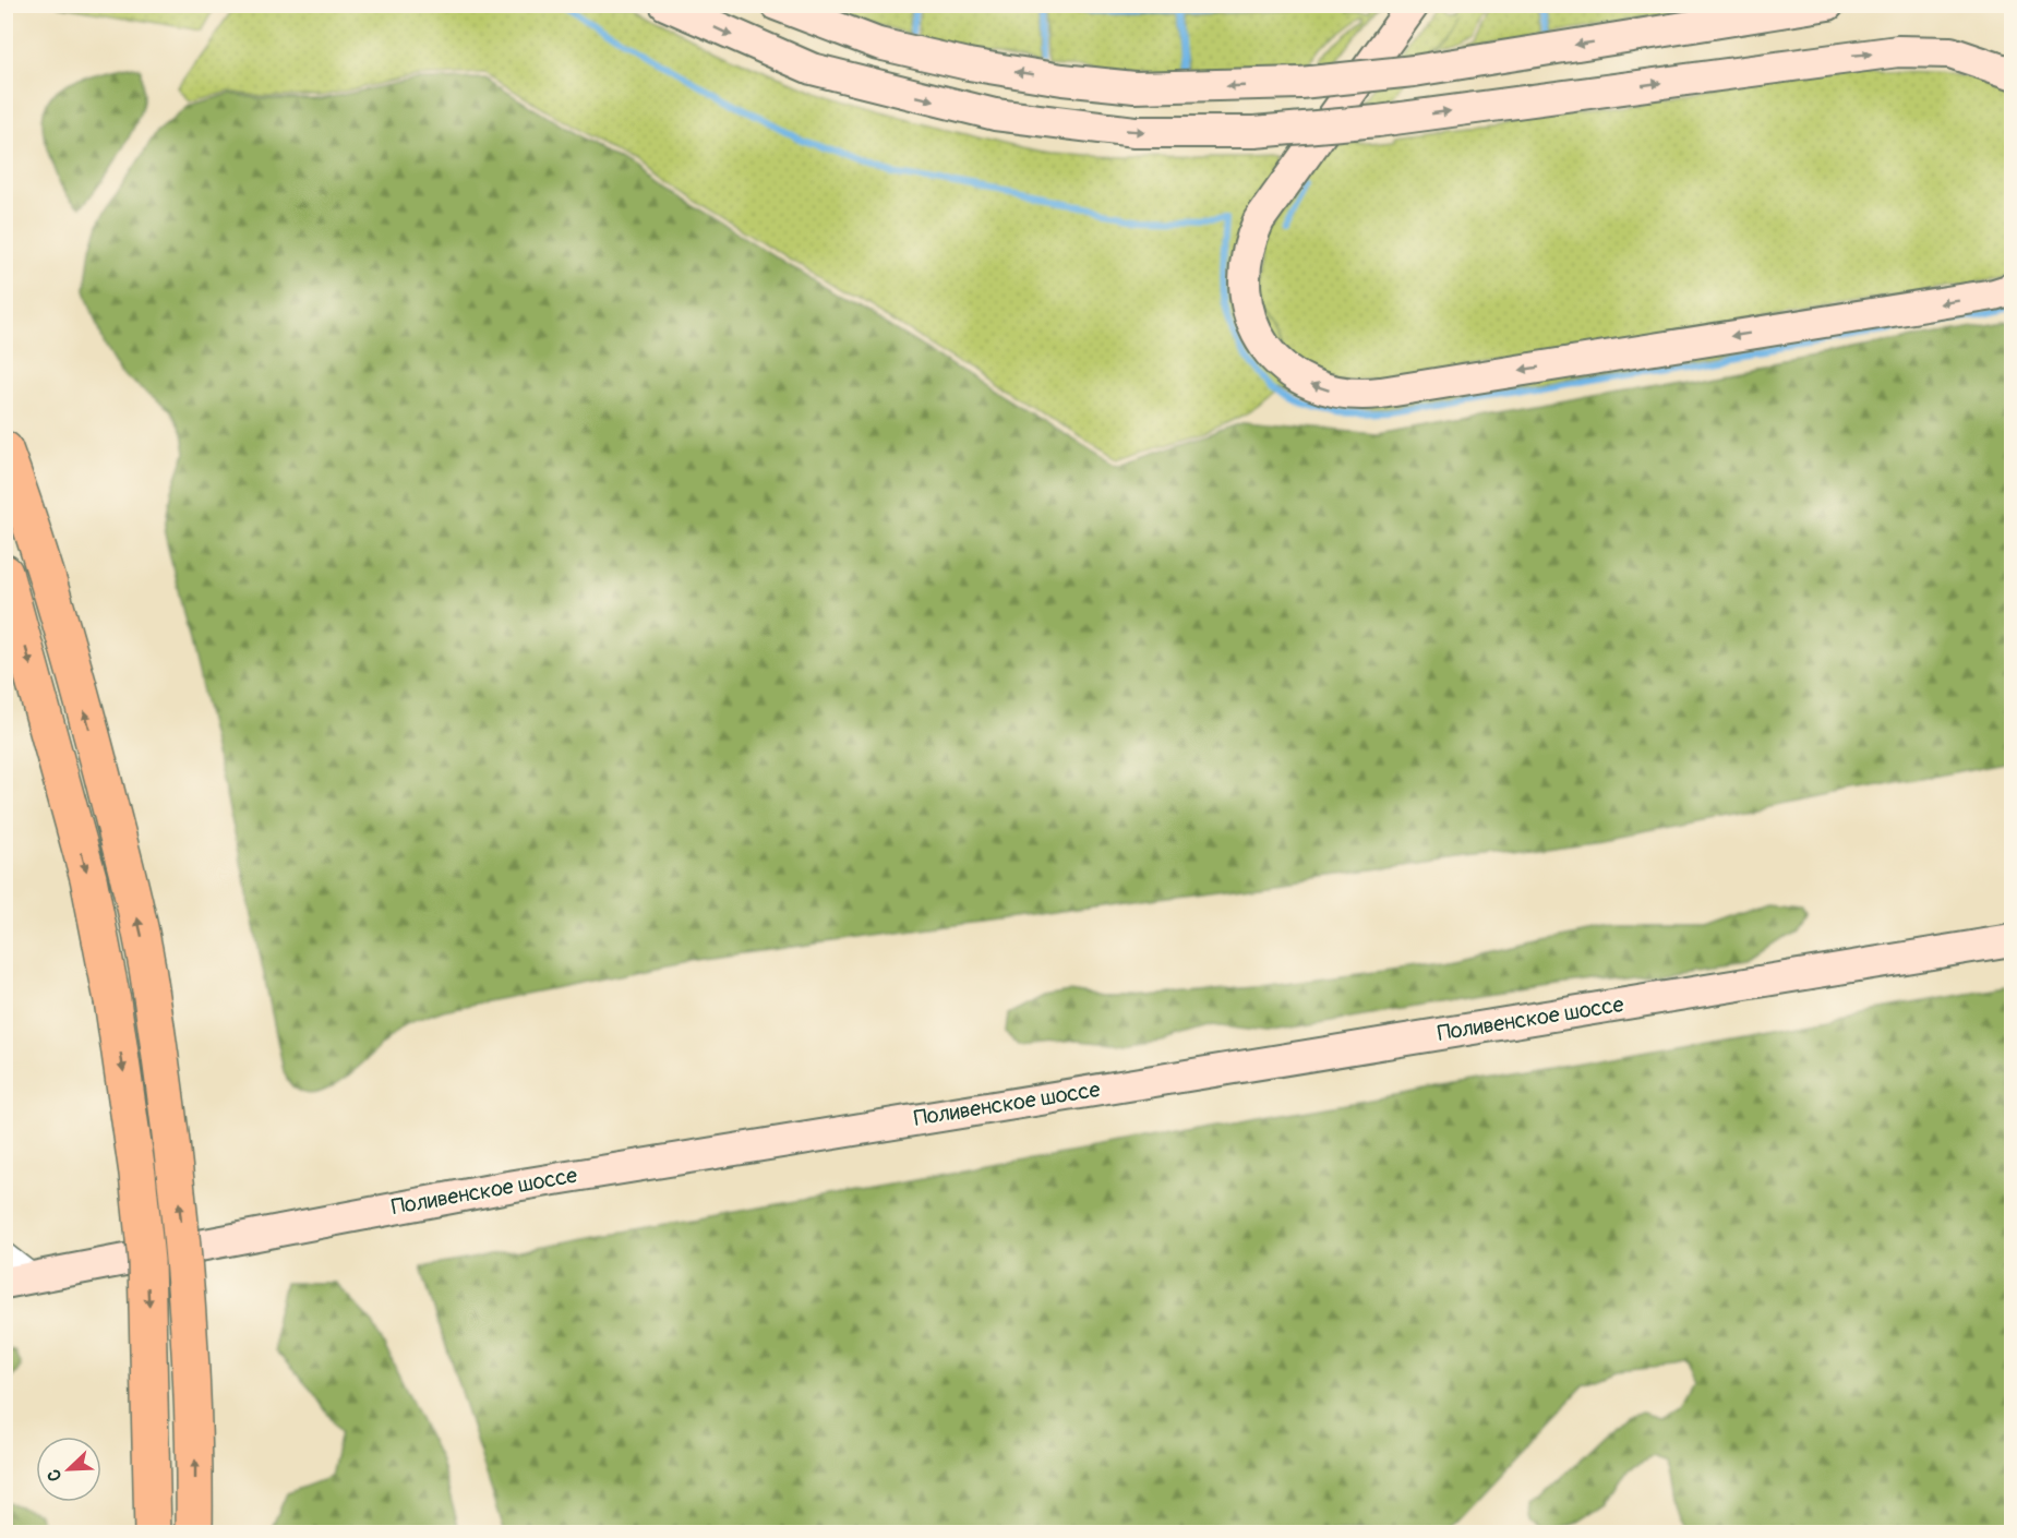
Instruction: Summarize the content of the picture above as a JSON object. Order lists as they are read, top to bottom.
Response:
{
  "streets": {
    "main road": ["Поливенское шоссе"]
  },
  "north": "bottom left"
}
